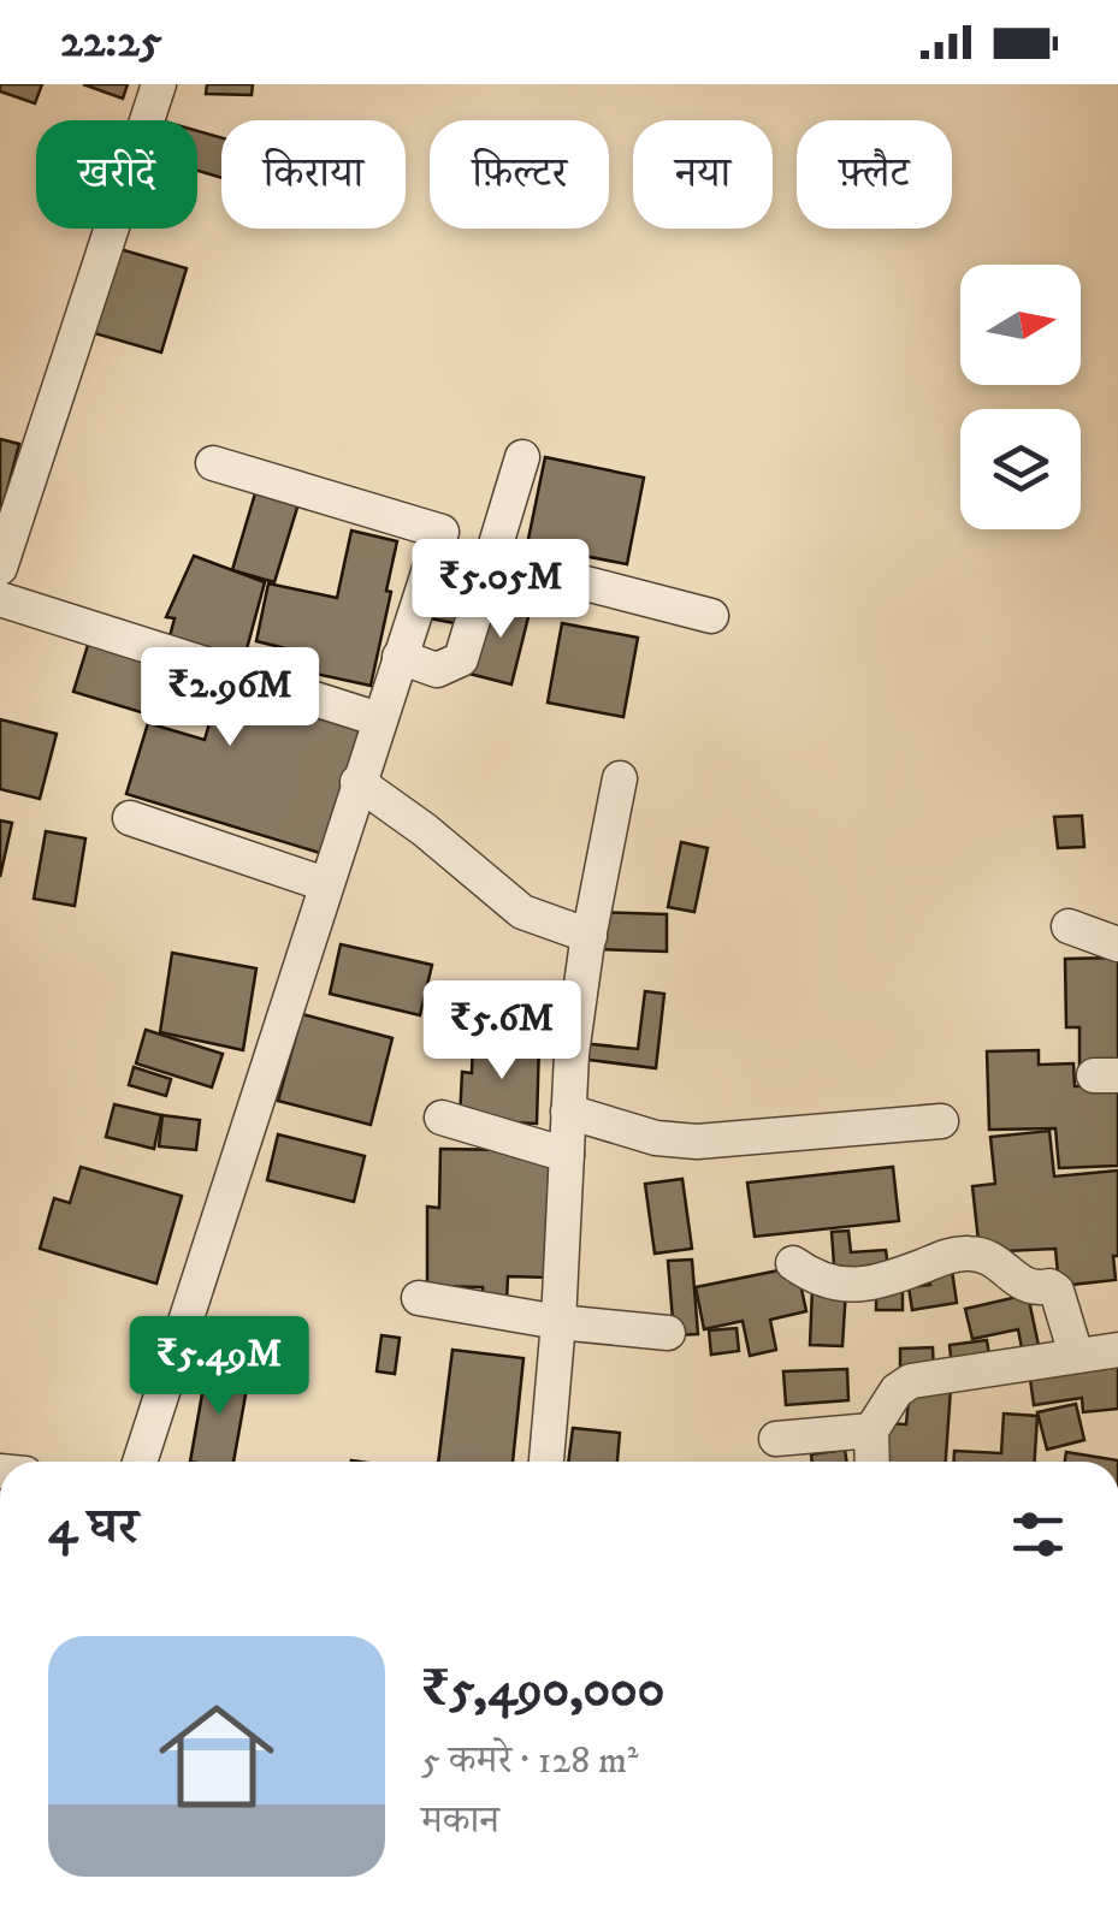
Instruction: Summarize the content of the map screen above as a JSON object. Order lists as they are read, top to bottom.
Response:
{
  "north": "right",
  "page": {
    "status": "22:25",
    "chip": [
      "खरीदें",
      "किराया",
      "फ़िल्टर",
      "नया",
      "फ़्लैट"
    ],
    "price": [
      "₹5.05M",
      "₹2.96M",
      "₹5.6M",
      "₹5.49M"
    ],
    "heading": "4 घर",
    "list": [
      {
        "name": "₹5,490,000",
        "note": "5 कमरे · 128 m² · मकान"
      }
    ]
  }
}
